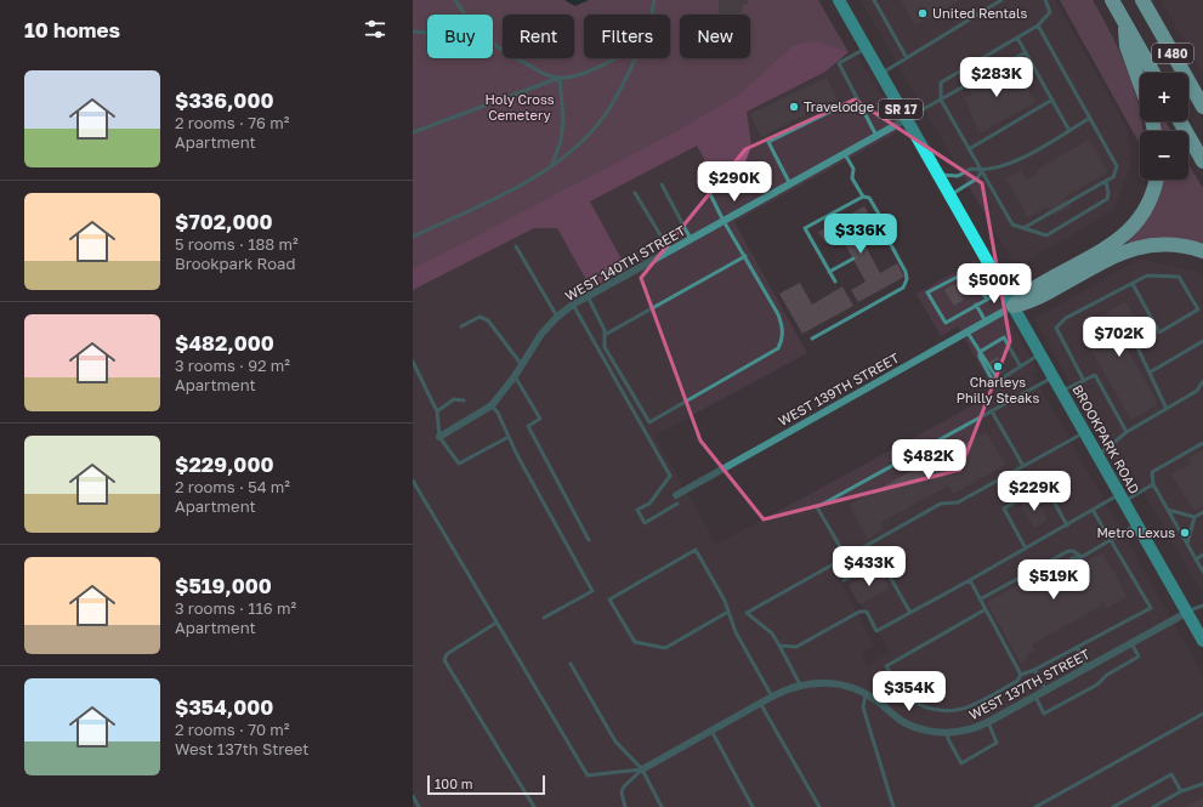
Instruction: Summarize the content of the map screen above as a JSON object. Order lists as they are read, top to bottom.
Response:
{
  "streets": {
    "highway": ["I 480"],
    "main road": ["SR 17", "BROOKPARK ROAD"],
    "street": ["WEST 140TH STREET", "WEST 139TH STREET", "WEST 137TH STREET"]
  },
  "crossings": [
    ["WEST 140TH STREET", "BROOKPARK ROAD"],
    ["WEST 139TH STREET", "BROOKPARK ROAD"],
    ["BROOKPARK ROAD", "WEST 137TH STREET"]
  ],
  "parks": ["Holy Cross Cemetery"],
  "places": [
    "United Rentals",
    "Travelodge",
    "Charleys Philly Steaks",
    "Metro Lexus"
  ],
  "scale_bar": "100 m",
  "page": {
    "heading": "10 homes",
    "chip": [
      "Buy",
      "Rent",
      "Filters",
      "New"
    ],
    "price": [
      "$283K",
      "$290K",
      "$336K",
      "$500K",
      "$702K",
      "$482K",
      "$229K",
      "$433K",
      "$519K",
      "$354K"
    ],
    "list": [
      {
        "name": "$336,000",
        "note": "2 rooms · 76 m² · Apartment"
      },
      {
        "name": "$702,000",
        "note": "5 rooms · 188 m² · Brookpark Road"
      },
      {
        "name": "$482,000",
        "note": "3 rooms · 92 m² · Apartment"
      },
      {
        "name": "$229,000",
        "note": "2 rooms · 54 m² · Apartment"
      },
      {
        "name": "$519,000",
        "note": "3 rooms · 116 m² · Apartment"
      },
      {
        "name": "$354,000",
        "note": "2 rooms · 70 m² · West 137th Street"
      }
    ],
    "map_buttons": ["+", "−"],
    "scale": "100 m"
  }
}
